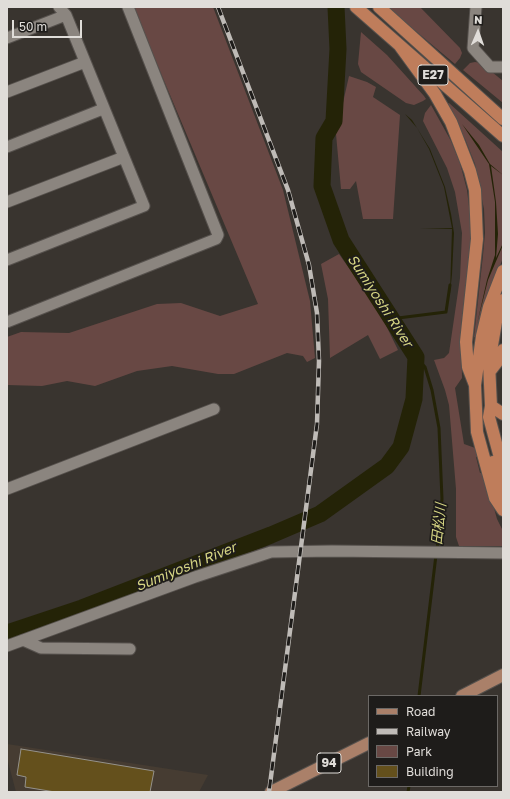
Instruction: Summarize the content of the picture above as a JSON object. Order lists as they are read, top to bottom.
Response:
{
  "streets": {
    "highway": ["E27"],
    "main road": ["94"]
  },
  "water": ["Sumiyoshi River", "田松川"],
  "legend": [
    "Road",
    "Railway",
    "Park",
    "Building"
  ],
  "scale_bar": "50 m",
  "north": "top"
}
